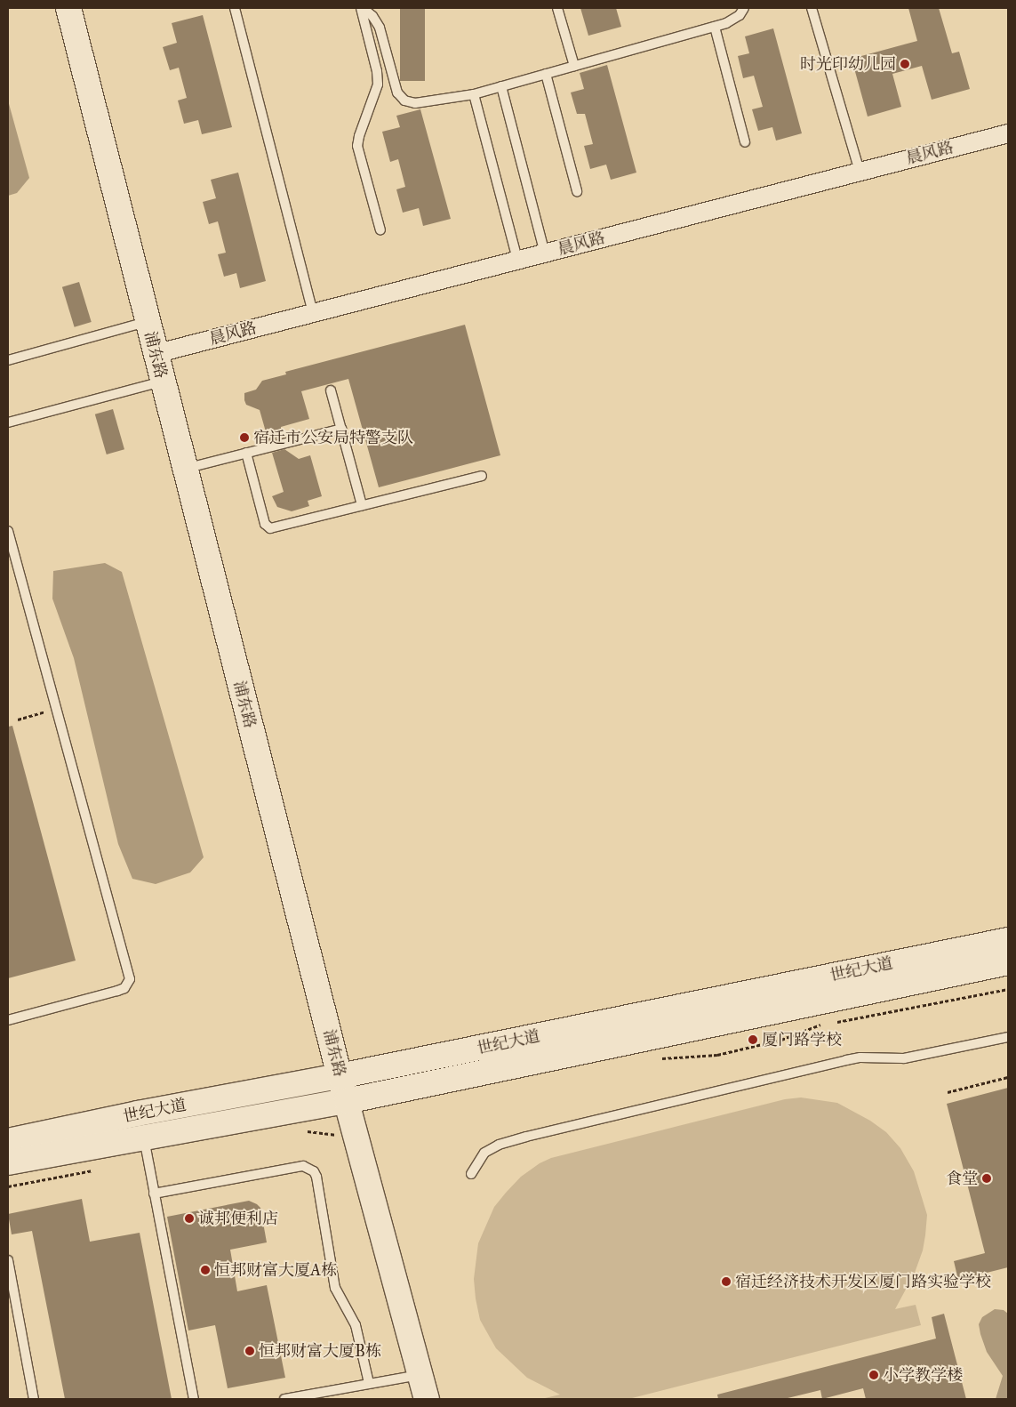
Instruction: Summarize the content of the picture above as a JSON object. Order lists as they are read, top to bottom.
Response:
{
  "streets": {
    "street": ["晨风路", "浦东路", "世纪大道"]
  },
  "crossings": [
    ["晨风路", "浦东路"],
    ["浦东路", "世纪大道"]
  ],
  "places": [
    "时光印幼儿园",
    "宿迁市公安局特警支队",
    "厦门路学校",
    "食堂",
    "诚邦便利店",
    "恒邦财富大厦A栋",
    "宿迁经济技术开发区厦门路实验学校",
    "恒邦财富大厦B栋",
    "小学教学楼"
  ]
}
